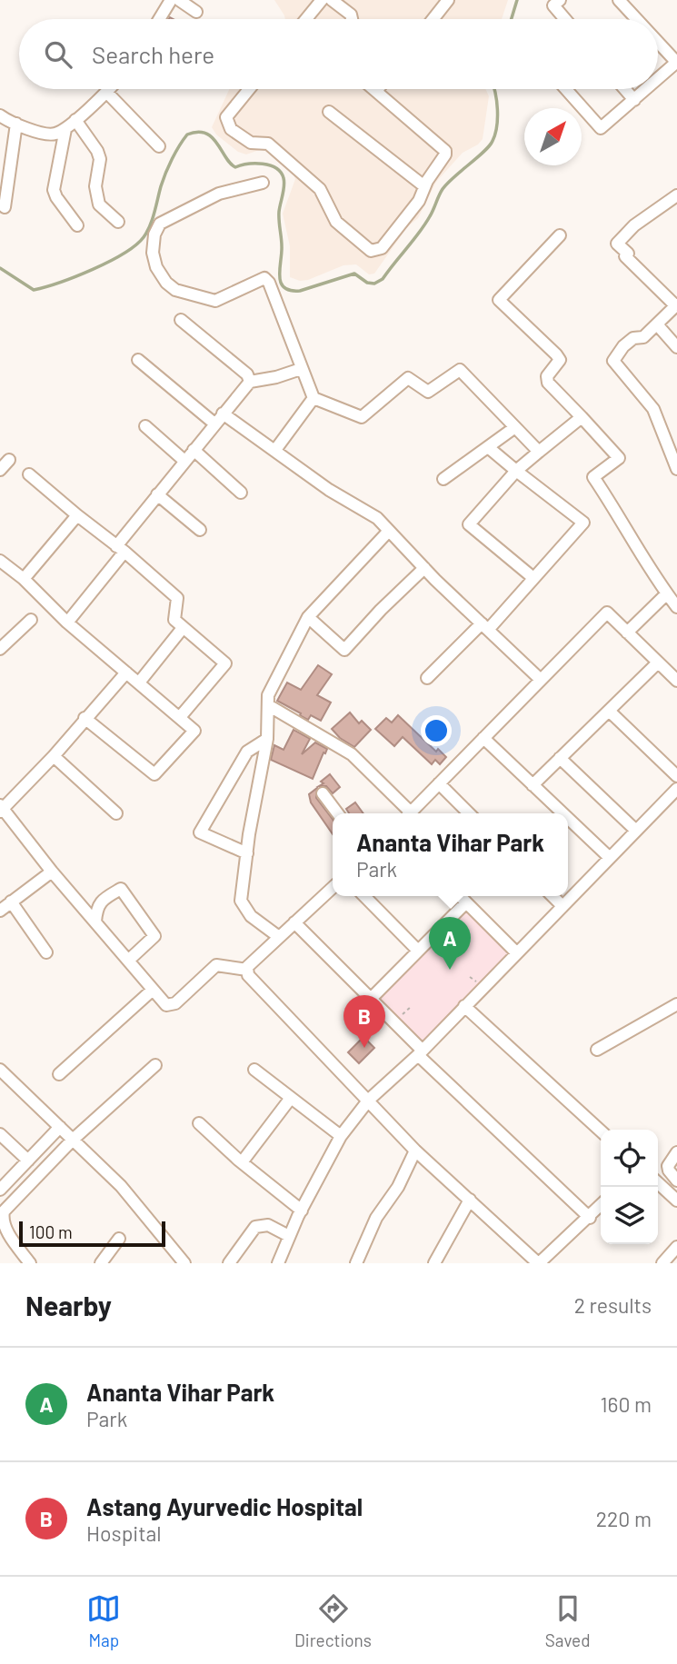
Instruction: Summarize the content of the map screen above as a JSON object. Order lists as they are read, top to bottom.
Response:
{
  "scale_bar": "100 m",
  "north": "top right",
  "page": {
    "search": "Search here",
    "popup": ["Ananta Vihar Park", "Park"],
    "pins": ["A", "B"],
    "scale": "100 m",
    "heading": ["Nearby", "2 results"],
    "list": [
      {
        "mark": "A",
        "name": "Ananta Vihar Park",
        "note": "Park",
        "value": "160 m"
      },
      {
        "mark": "B",
        "name": "Astang Ayurvedic Hospital",
        "note": "Hospital",
        "value": "220 m"
      }
    ],
    "nav": ["Map", "Directions", "Saved"]
  }
}
